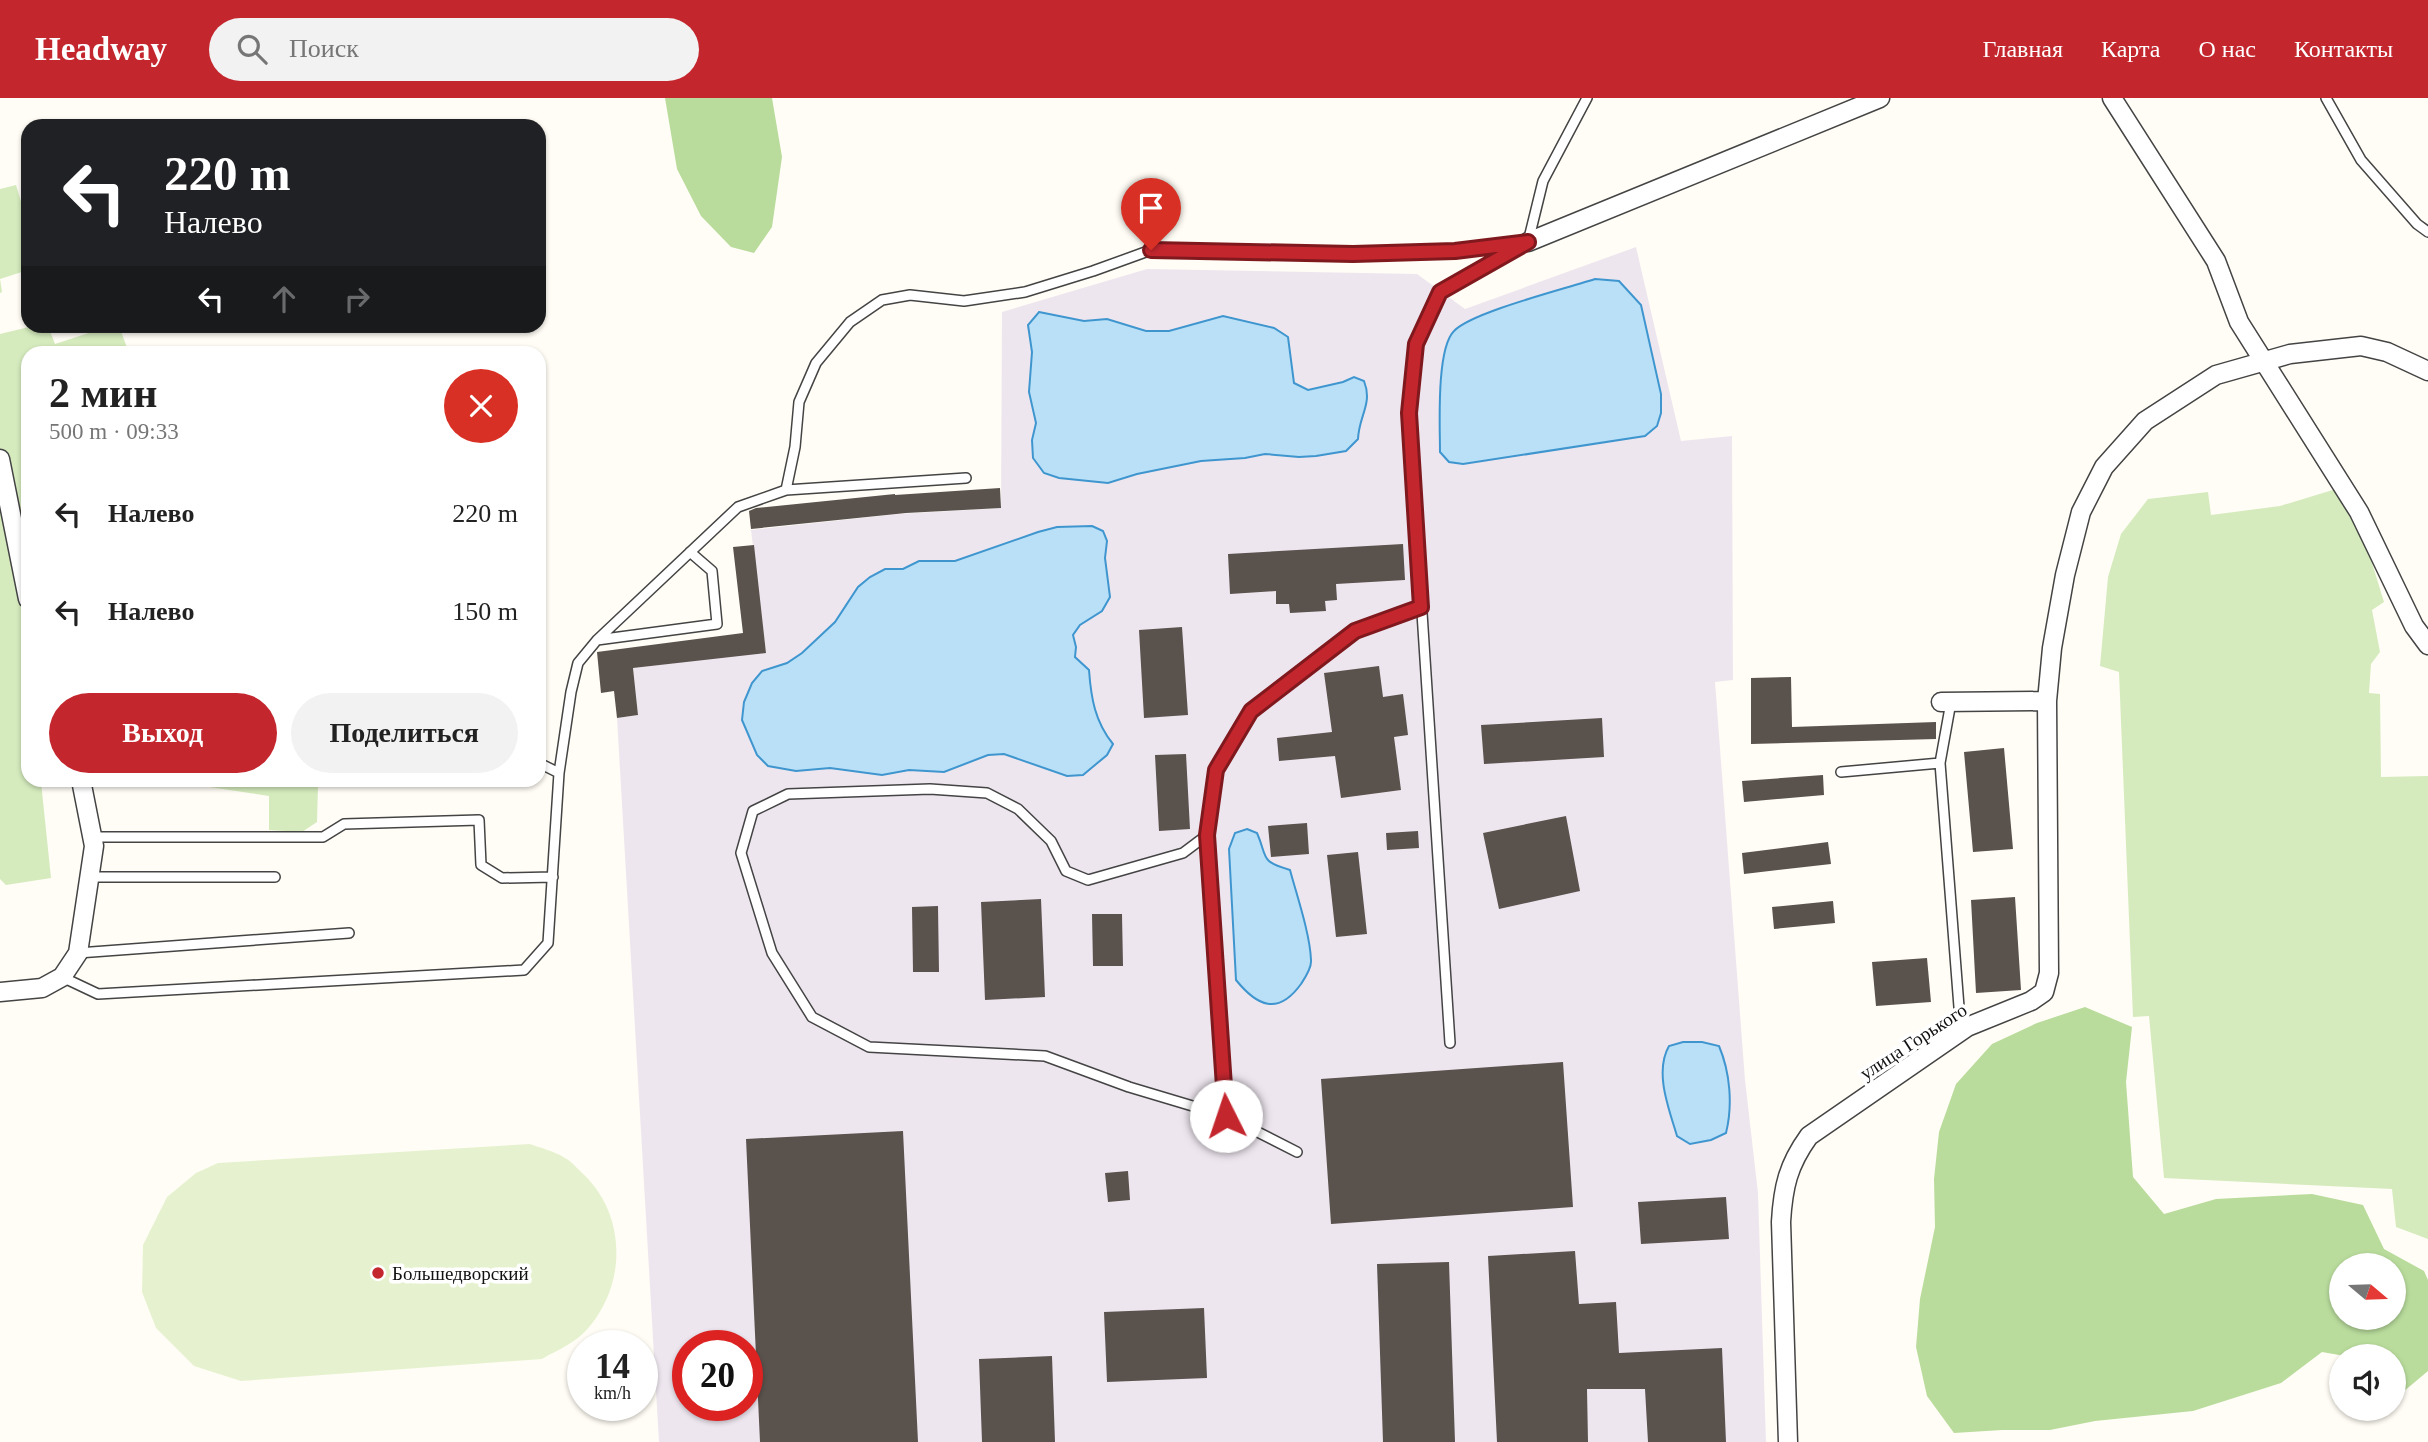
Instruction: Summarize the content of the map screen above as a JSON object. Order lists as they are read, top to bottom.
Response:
{
  "streets": {
    "street": ["улица Горького"]
  },
  "places": ["Большедворский"],
  "north": "right",
  "page": {
    "header": "Headway",
    "search": "Поиск",
    "nav": [
      "Главная",
      "Карта",
      "О нас",
      "Контакты"
    ],
    "turn": ["220 m", "Налево"],
    "heading": ["2 мин", "500 m · 09:33"],
    "list": [
      {
        "name": "Налево",
        "value": "220 m"
      },
      {
        "name": "Налево",
        "value": "150 m"
      }
    ],
    "buttons": ["Выход", "Поделиться"],
    "speed": "14 km/h",
    "limit": "20"
  }
}
